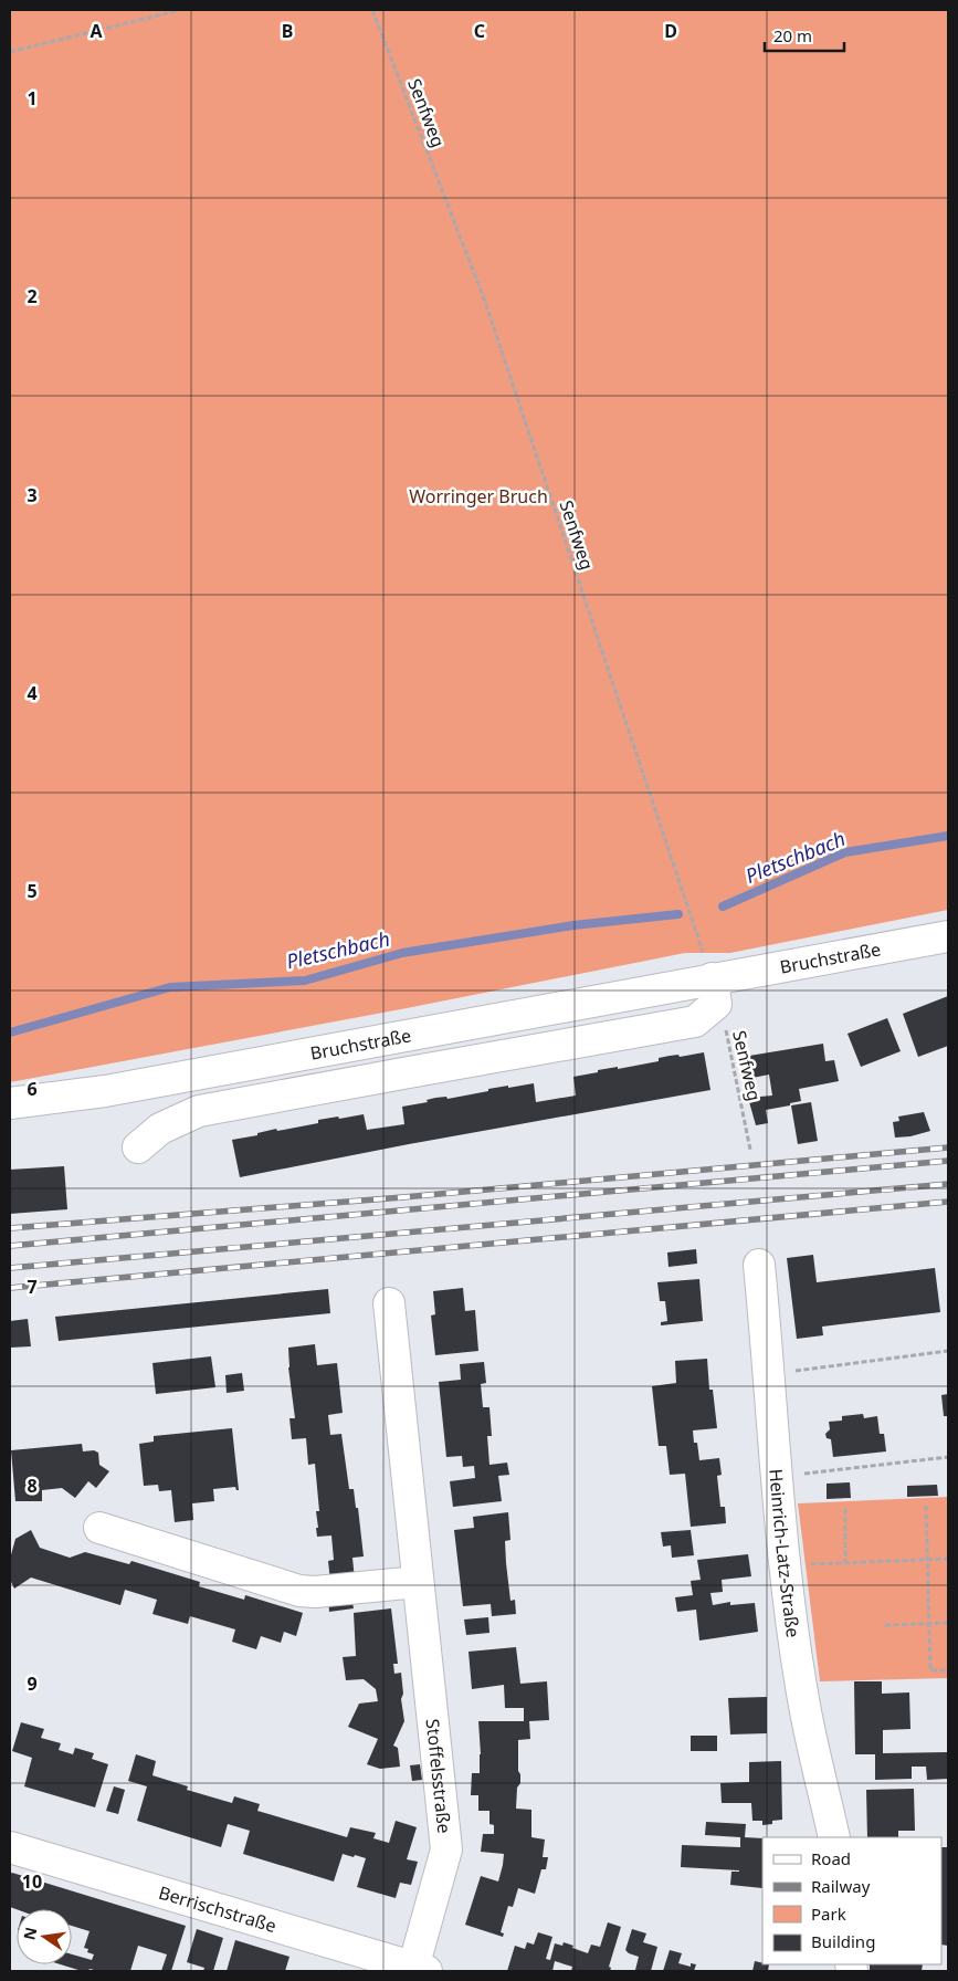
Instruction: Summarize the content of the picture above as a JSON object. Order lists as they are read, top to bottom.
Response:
{
  "streets": {
    "street": [
      "Bruchstraße",
      "Heinrich-Latz-Straße",
      "Stoffelsstraße",
      "Berrischstraße"
    ],
    "path": ["Senfweg"]
  },
  "crossings": [
    ["Senfweg", "Bruchstraße"],
    ["Stoffelsstraße", "Berrischstraße"]
  ],
  "water": ["Pletschbach"],
  "parks": ["Worringer Bruch"],
  "legend": [
    "Road",
    "Railway",
    "Park",
    "Building"
  ],
  "scale_bar": "20 m",
  "north": "left",
  "grid": {
    "columns": [
      "A",
      "B",
      "C",
      "D"
    ],
    "rows": [
      "1",
      "2",
      "3",
      "4",
      "5",
      "6",
      "7",
      "8",
      "9",
      "10"
    ]
  }
}
